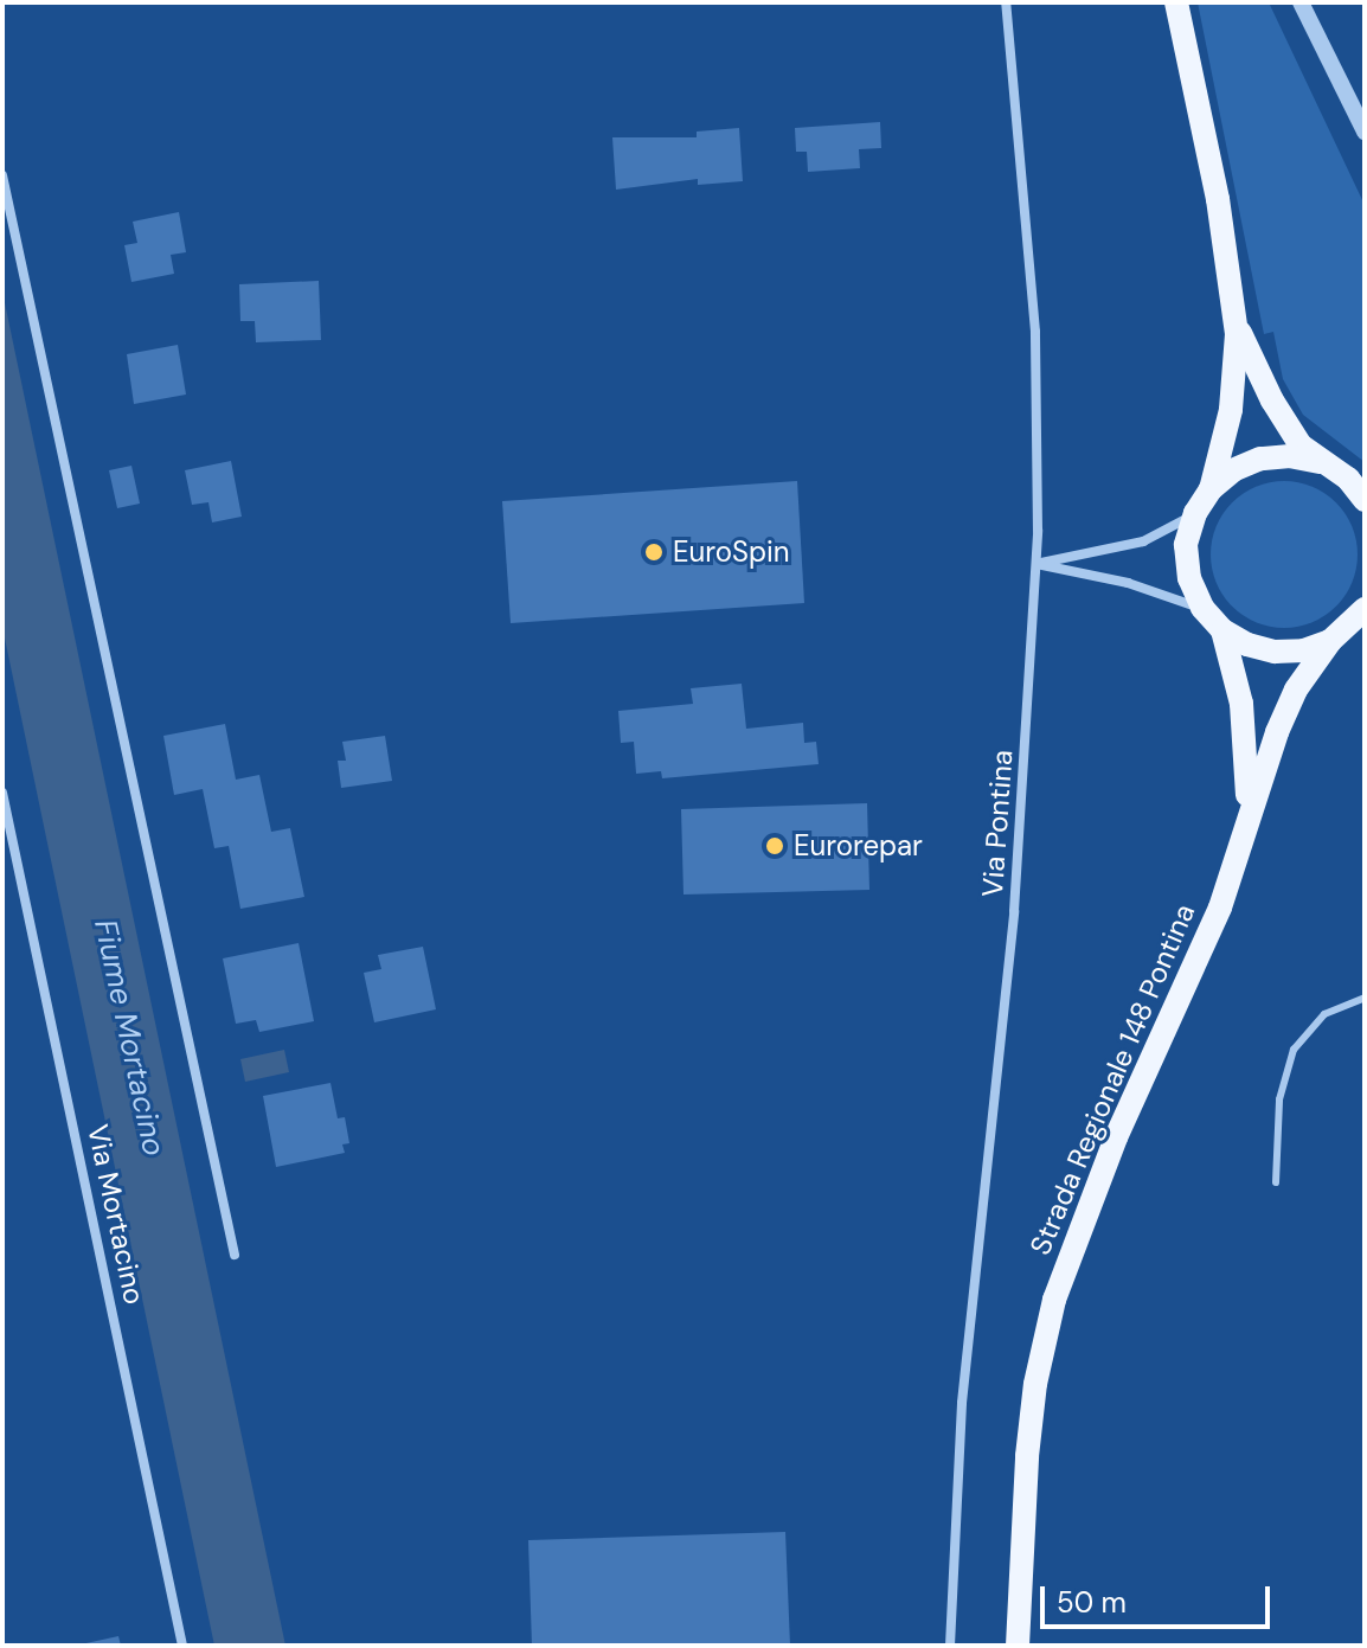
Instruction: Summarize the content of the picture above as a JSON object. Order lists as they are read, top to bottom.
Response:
{
  "streets": {
    "main road": ["Strada Regionale 148 Pontina"],
    "street": ["Via Pontina", "Via Mortacino"]
  },
  "water": ["Fiume Mortacino"],
  "places": ["EuroSpin", "Eurorepar"],
  "scale_bar": "50 m"
}
